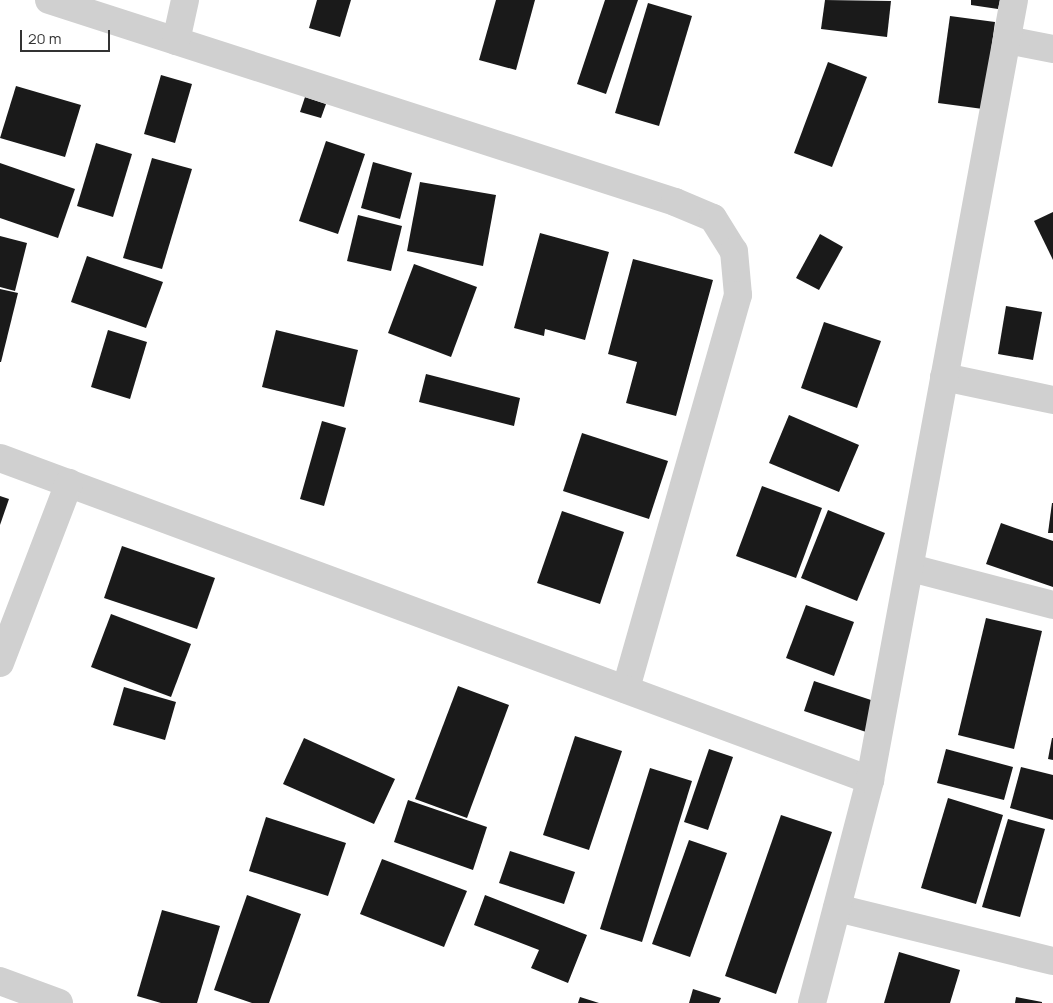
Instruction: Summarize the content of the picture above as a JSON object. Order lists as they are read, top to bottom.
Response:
{
  "scale_bar": "20 m"
}
